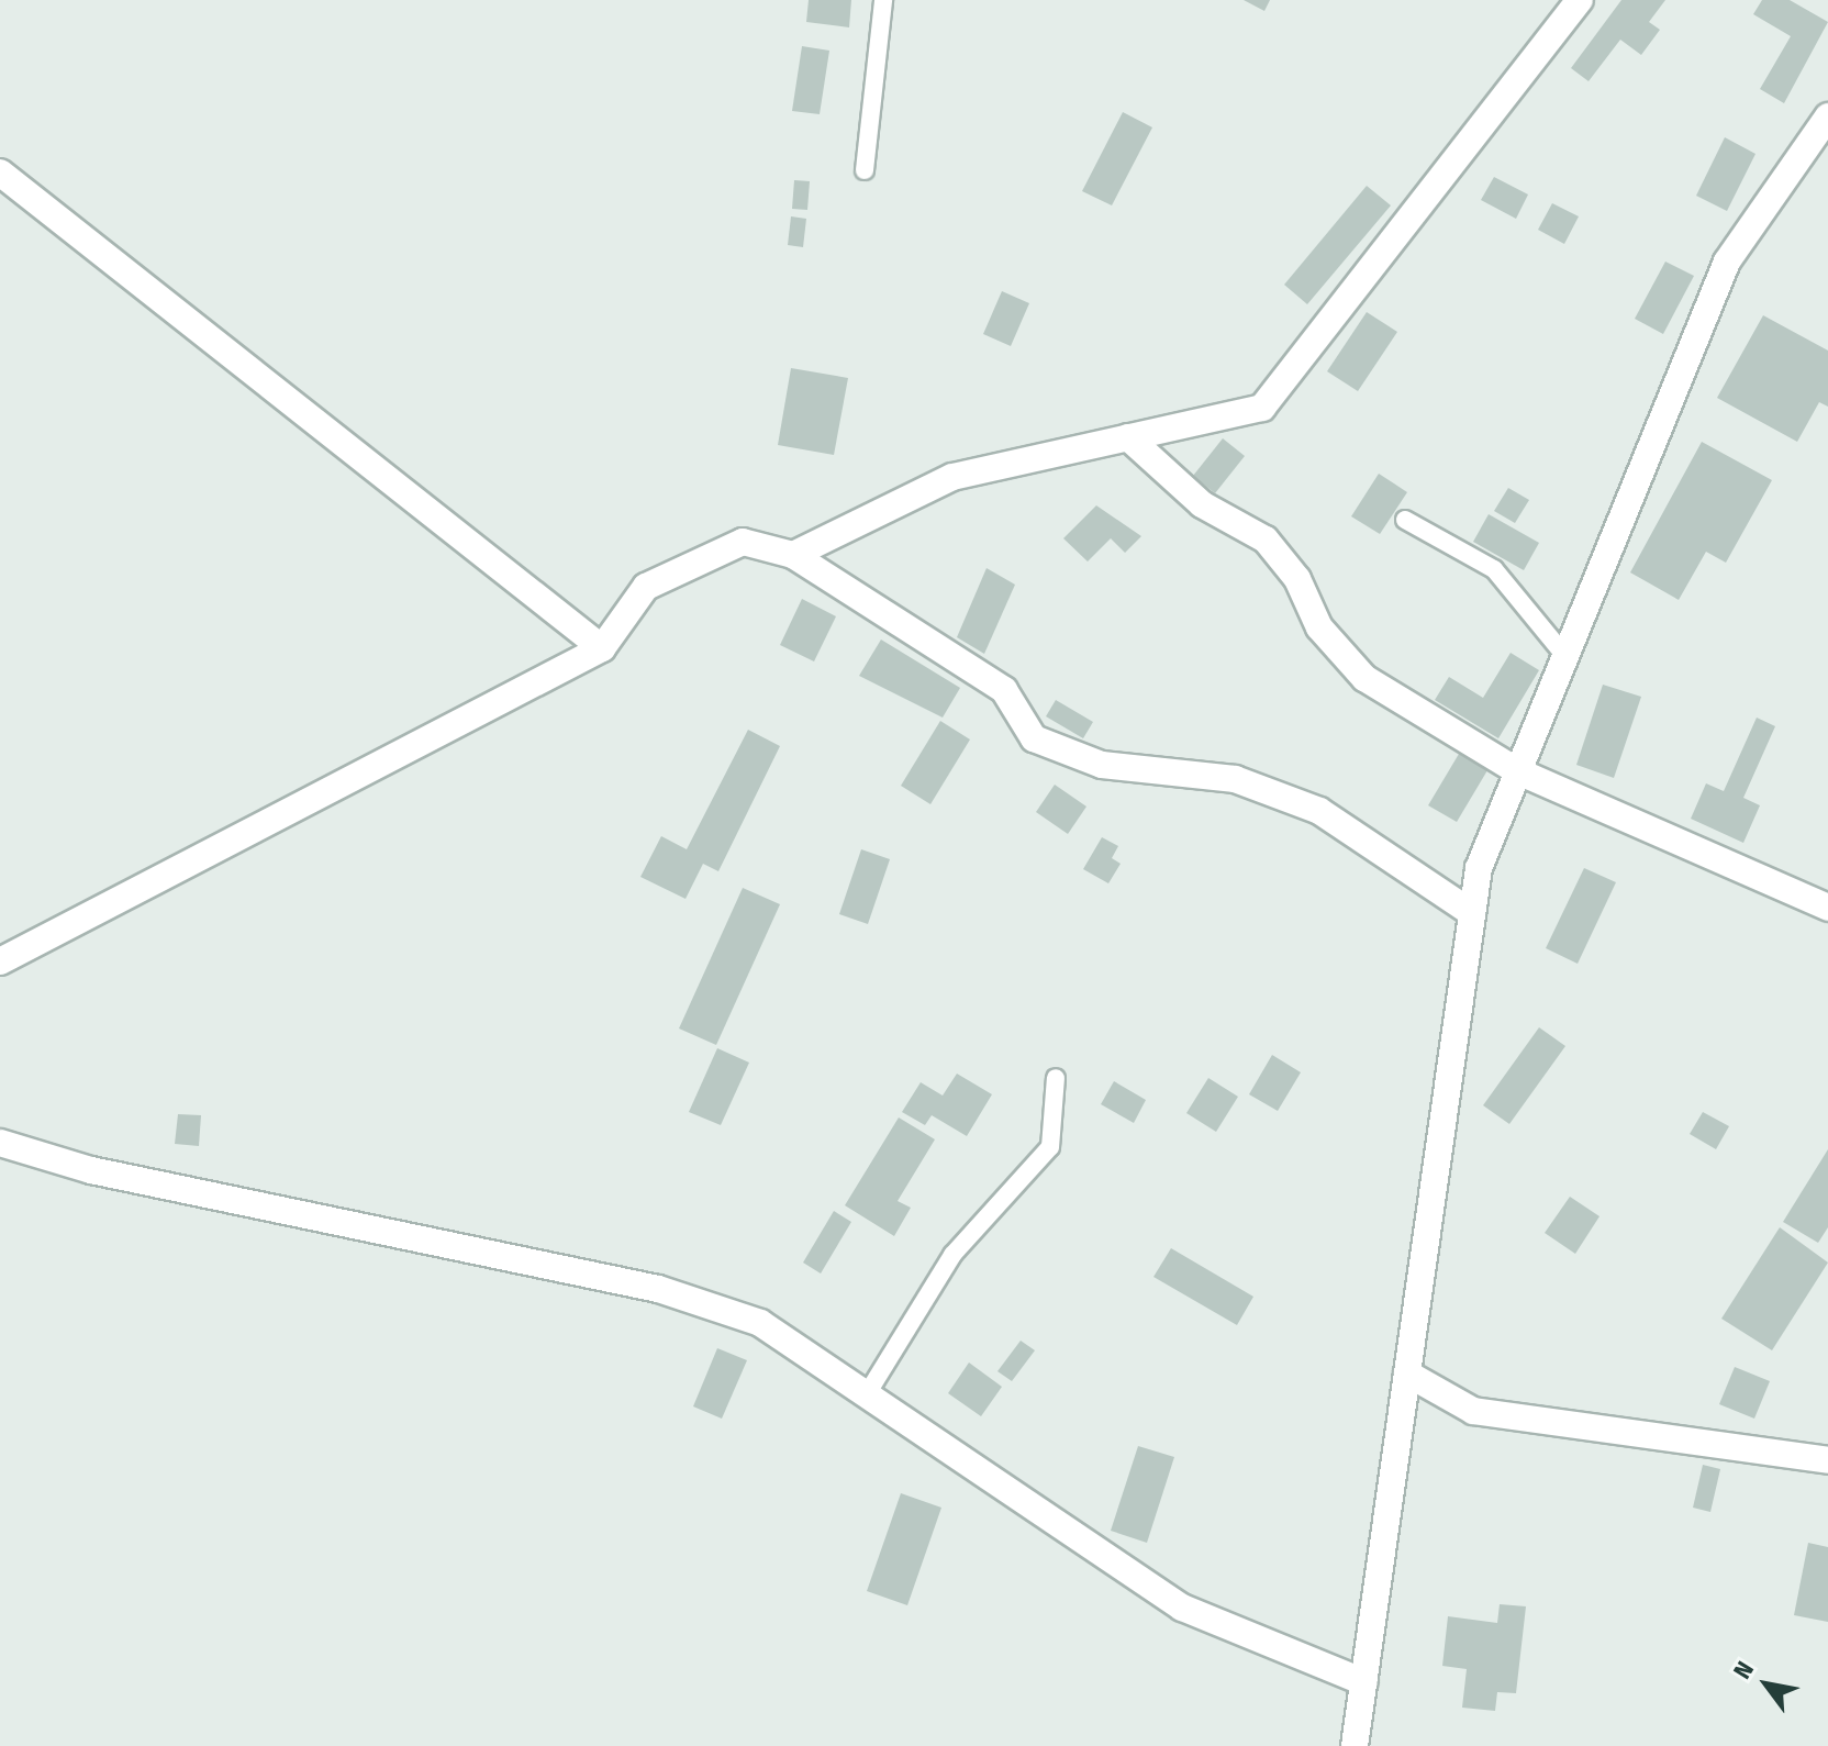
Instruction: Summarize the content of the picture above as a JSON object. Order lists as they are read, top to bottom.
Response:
{
  "north": "top left"
}
